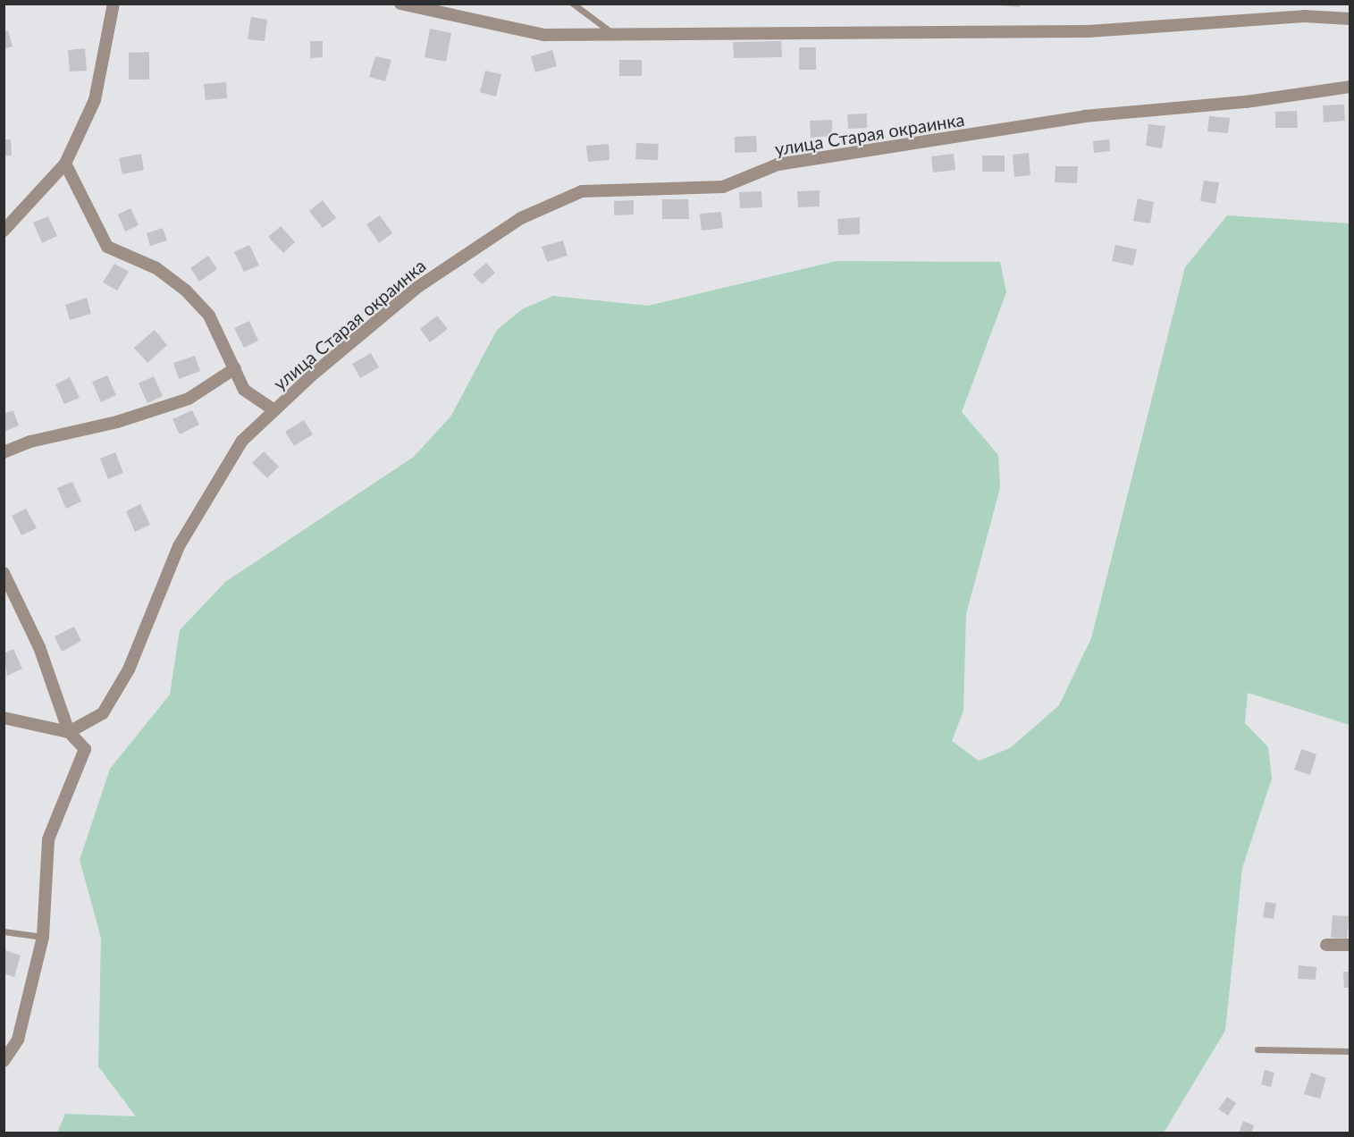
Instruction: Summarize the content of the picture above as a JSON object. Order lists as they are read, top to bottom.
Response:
{
  "streets": {
    "street": ["улица Старая окраинка"]
  }
}
